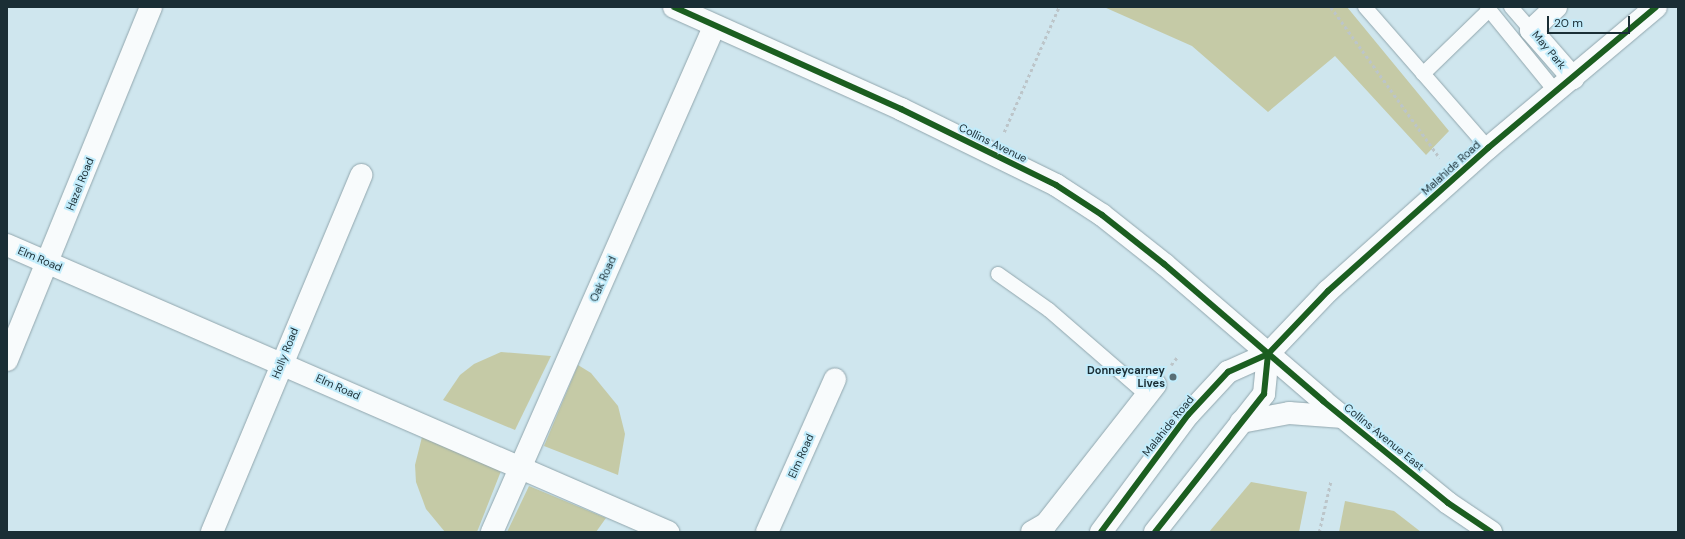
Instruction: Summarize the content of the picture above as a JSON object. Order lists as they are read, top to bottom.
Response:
{
  "streets": {
    "street": [
      "May Park",
      "Collins Avenue",
      "Malahide Road",
      "Hazel Road",
      "Elm Road",
      "Oak Road",
      "Holly Road",
      "Collins Avenue East"
    ]
  },
  "crossings": [
    ["May Park", "Malahide Road"],
    ["Collins Avenue", "Malahide Road"],
    ["Collins Avenue", "Oak Road"],
    ["Collins Avenue", "Collins Avenue East"],
    ["Malahide Road", "Collins Avenue East"],
    ["Hazel Road", "Elm Road"],
    ["Elm Road", "Oak Road"],
    ["Elm Road", "Holly Road"]
  ],
  "places": ["Donneycarney Lives"],
  "scale_bar": "20 m"
}
